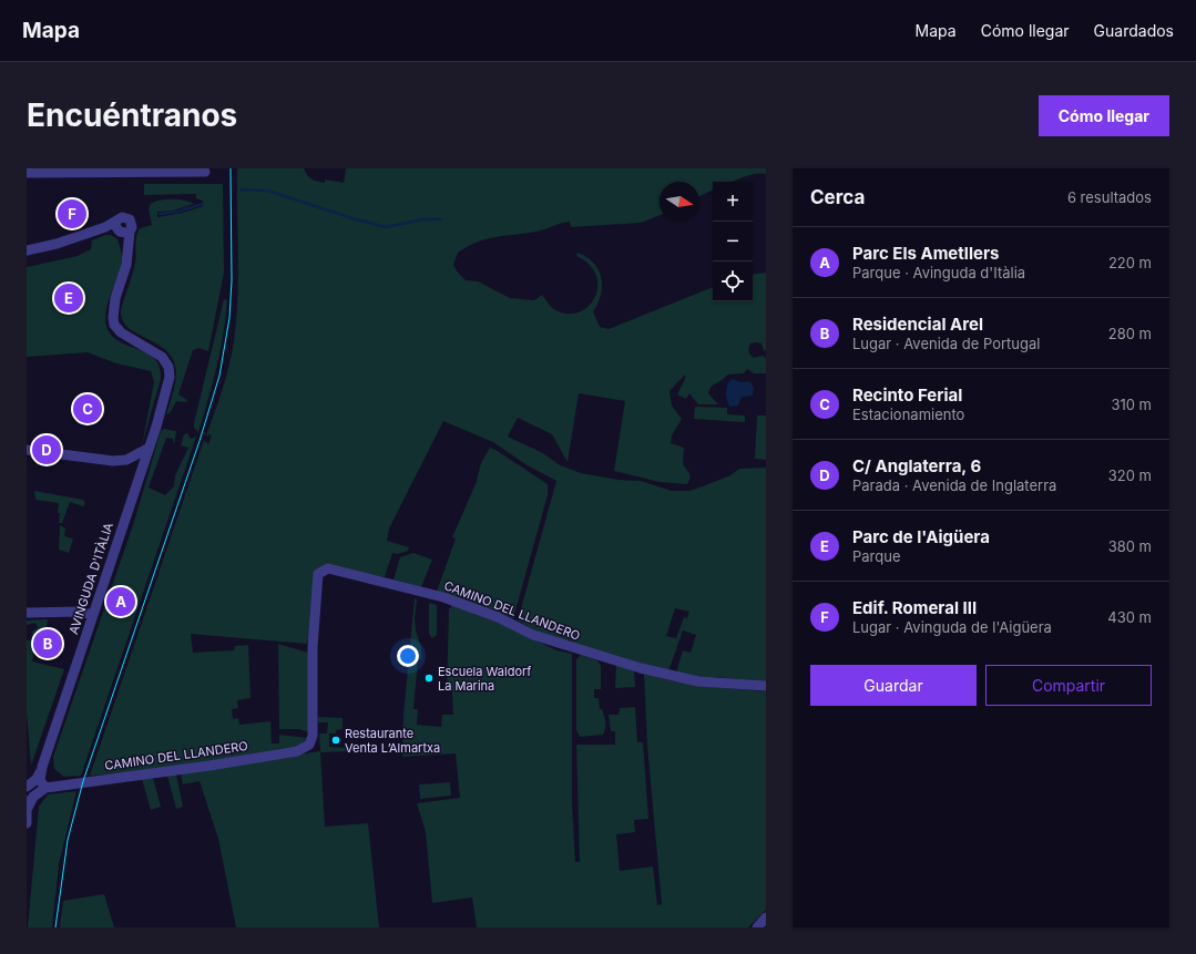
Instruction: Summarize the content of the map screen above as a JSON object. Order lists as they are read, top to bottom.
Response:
{
  "streets": {
    "street": ["AVINGUDA D'ITÀLIA", "CAMINO DEL LLANDERO"]
  },
  "places": ["Escuela Waldorf La Marina", "Restaurante Venta L’Almartxa"],
  "north": "right",
  "page": {
    "header": "Mapa",
    "nav": ["Mapa", "Cómo llegar", "Guardados"],
    "buttons": [
      "Cómo llegar",
      ["Guardar", "Compartir"]
    ],
    "title": "Encuéntranos",
    "heading": ["Cerca", "6 resultados"],
    "map_buttons": ["+", "−"],
    "pins": [
      "F",
      "E",
      "C",
      "D",
      "A",
      "B"
    ],
    "list": [
      {
        "mark": "A",
        "name": "Parc Els Ametllers",
        "note": "Parque · Avinguda d'Itàlia",
        "value": "220 m"
      },
      {
        "mark": "B",
        "name": "Residencial Arel",
        "note": "Lugar · Avenida de Portugal",
        "value": "280 m"
      },
      {
        "mark": "C",
        "name": "Recinto Ferial",
        "note": "Estacionamiento",
        "value": "310 m"
      },
      {
        "mark": "D",
        "name": "C/ Anglaterra, 6",
        "note": "Parada · Avenida de Inglaterra",
        "value": "320 m"
      },
      {
        "mark": "E",
        "name": "Parc de l'Aigüera",
        "note": "Parque",
        "value": "380 m"
      },
      {
        "mark": "F",
        "name": "Edif. Romeral III",
        "note": "Lugar · Avinguda de l'Aigüera",
        "value": "430 m"
      }
    ]
  }
}
